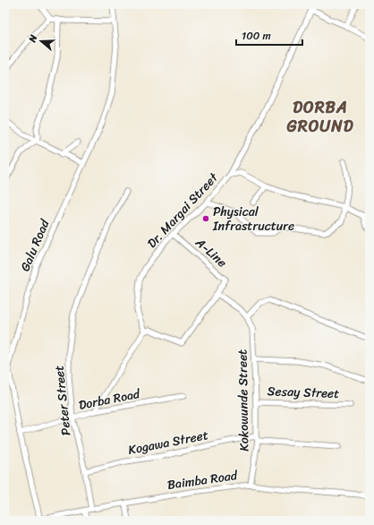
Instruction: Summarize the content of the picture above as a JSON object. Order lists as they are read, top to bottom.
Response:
{
  "streets": {
    "street": [
      "Dr. Margai Street",
      "Galu Road",
      "A-Line",
      "Sesay Street",
      "Dorba Road",
      "Peter Street",
      "Kokowunde Street",
      "Kogawa Street",
      "Baimba Road"
    ]
  },
  "crossings": [
    ["Dr. Margai Street", "A-Line"],
    ["Galu Road", "Dorba Road"],
    ["Galu Road", "Baimba Road"],
    ["Sesay Street", "Kokowunde Street"],
    ["Dorba Road", "Peter Street"],
    ["Peter Street", "Kogawa Street"],
    ["Peter Street", "Baimba Road"],
    ["Kokowunde Street", "Kogawa Street"],
    ["Kokowunde Street", "Baimba Road"]
  ],
  "districts": ["DORBA GROUND"],
  "places": ["Physical Infrastructure"],
  "scale_bar": "100 m",
  "north": "left"
}
